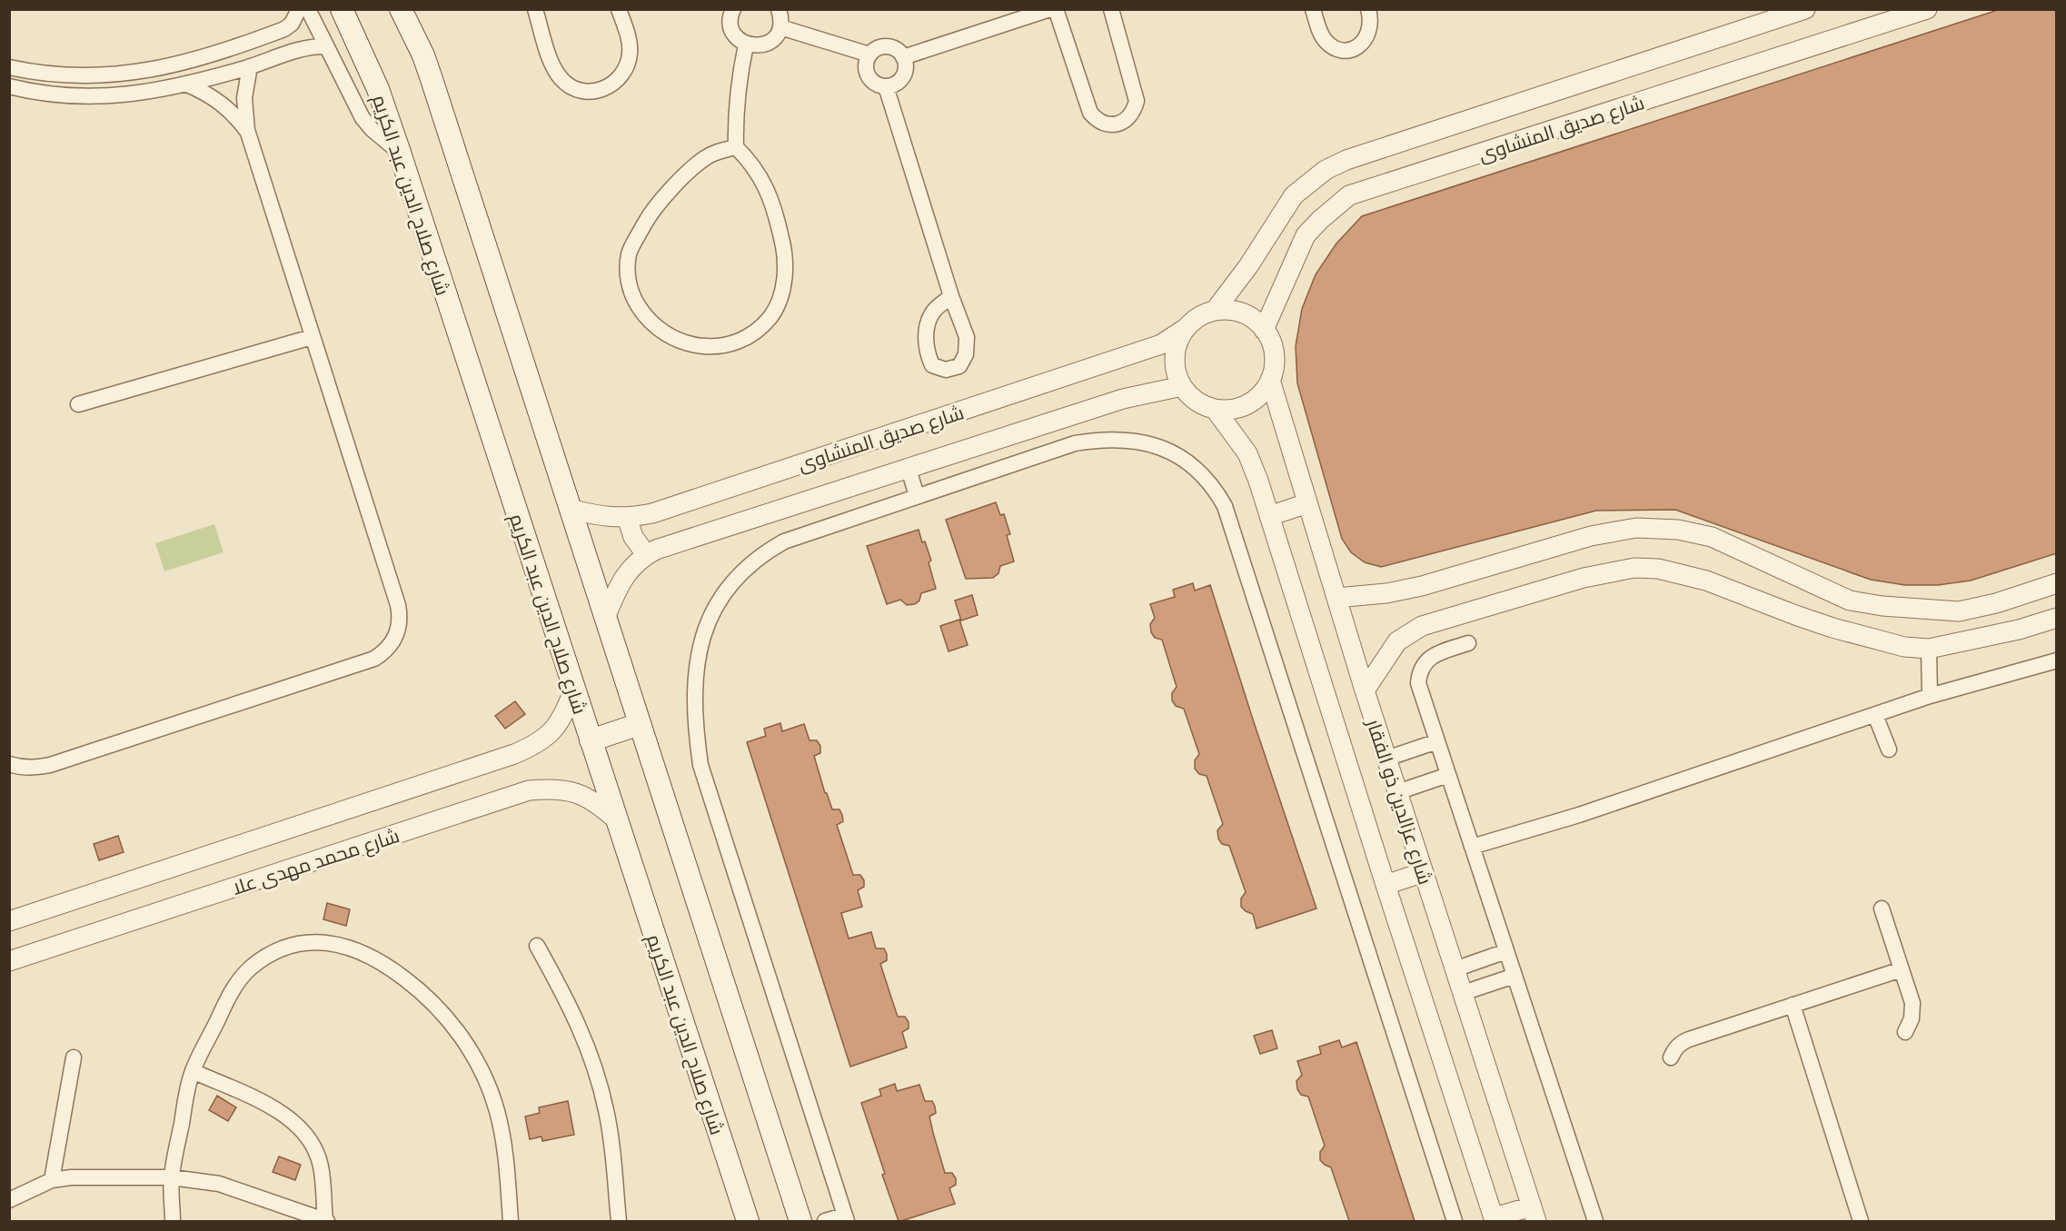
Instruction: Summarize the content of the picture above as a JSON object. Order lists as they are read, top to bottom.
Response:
{
  "streets": {
    "main road": ["شارع صلاح الدين عبد الكريم"],
    "street": ["شارع صديق المنشاوى", "شارع عزالدين ذو الفقار", "شارع محمد مهدى علا"]
  },
  "crossings": [
    ["شارع صديق المنشاوى", "شارع عزالدين ذو الفقار"],
    ["شارع صلاح الدين عبد الكريم", "شارع محمد مهدى علا"]
  ]
}
